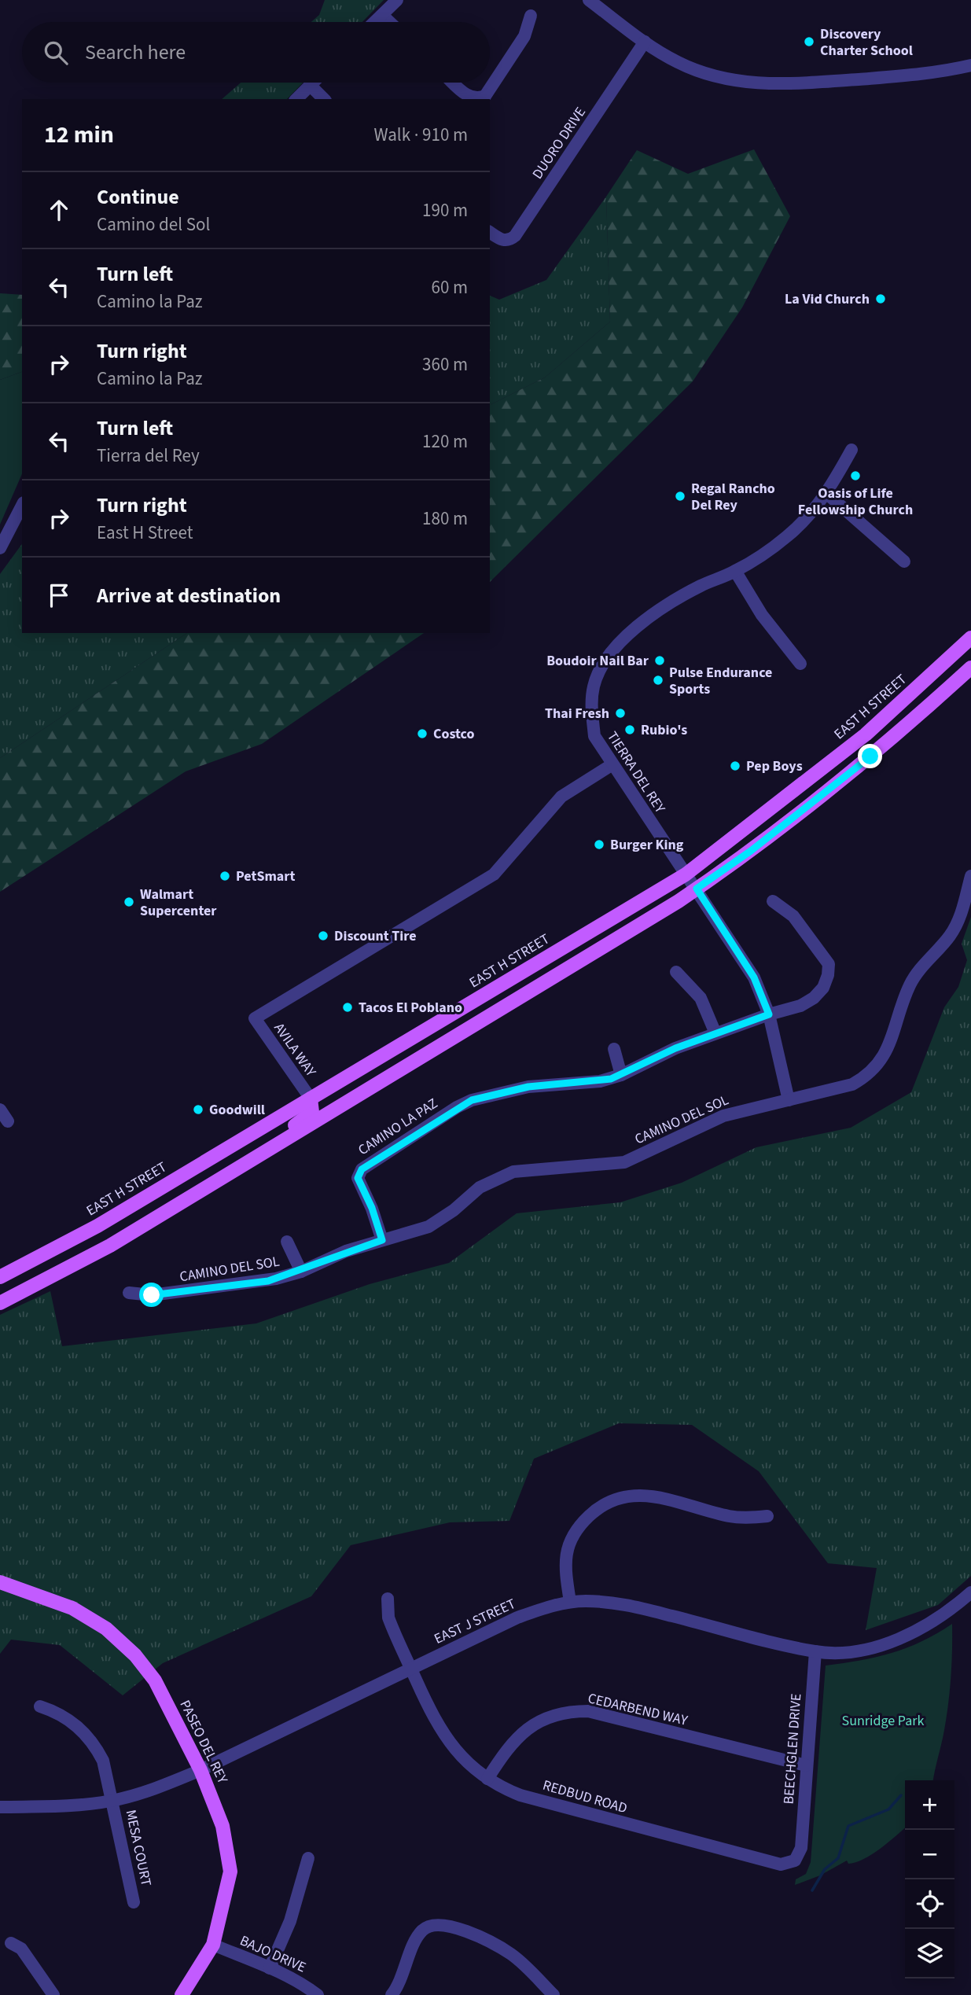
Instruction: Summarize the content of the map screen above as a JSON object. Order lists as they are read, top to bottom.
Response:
{
  "streets": {
    "main road": ["EAST H STREET", "PASEO DEL REY"],
    "street": [
      "DUORO DRIVE",
      "TIERRA DEL REY",
      "AVILA WAY",
      "CAMINO DEL SOL",
      "CAMINO LA PAZ",
      "EAST J STREET",
      "CEDARBEND WAY",
      "BEECHGLEN DRIVE",
      "REDBUD ROAD",
      "MESA COURT",
      "BAJO DRIVE"
    ]
  },
  "crossings": [
    ["EAST H STREET", "TIERRA DEL REY"],
    ["EAST H STREET", "AVILA WAY"],
    ["TIERRA DEL REY", "AVILA WAY"],
    ["TIERRA DEL REY", "CAMINO DEL SOL"],
    ["TIERRA DEL REY", "CAMINO LA PAZ"],
    ["CAMINO DEL SOL", "CAMINO LA PAZ"],
    ["EAST J STREET", "PASEO DEL REY"],
    ["EAST J STREET", "BEECHGLEN DRIVE"],
    ["EAST J STREET", "REDBUD ROAD"],
    ["EAST J STREET", "MESA COURT"],
    ["CEDARBEND WAY", "BEECHGLEN DRIVE"],
    ["CEDARBEND WAY", "REDBUD ROAD"],
    ["PASEO DEL REY", "BAJO DRIVE"],
    ["BEECHGLEN DRIVE", "REDBUD ROAD"]
  ],
  "parks": ["Sunridge Park"],
  "places": [
    "Discovery Charter School",
    "La Vid Church",
    "Oasis of Life Fellowship Church",
    "Regal Rancho Del Rey",
    "Boudoir Nail Bar",
    "Pulse Endurance Sports",
    "Thai Fresh",
    "Rubio's",
    "Costco",
    "Pep Boys",
    "Burger King",
    "PetSmart",
    "Walmart Supercenter",
    "Discount Tire",
    "Tacos El Poblano",
    "Goodwill"
  ],
  "page": {
    "search": "Search here",
    "heading": ["12 min", "Walk · 910 m"],
    "list": [
      ["Continue", "Camino del Sol", "190 m"],
      ["Turn left", "Camino la Paz", "60 m"],
      ["Turn right", "Camino la Paz", "360 m"],
      ["Turn left", "Tierra del Rey", "120 m"],
      ["Turn right", "East H Street", "180 m"],
      "Arrive at destination"
    ],
    "map_buttons": ["+", "−"]
  }
}
